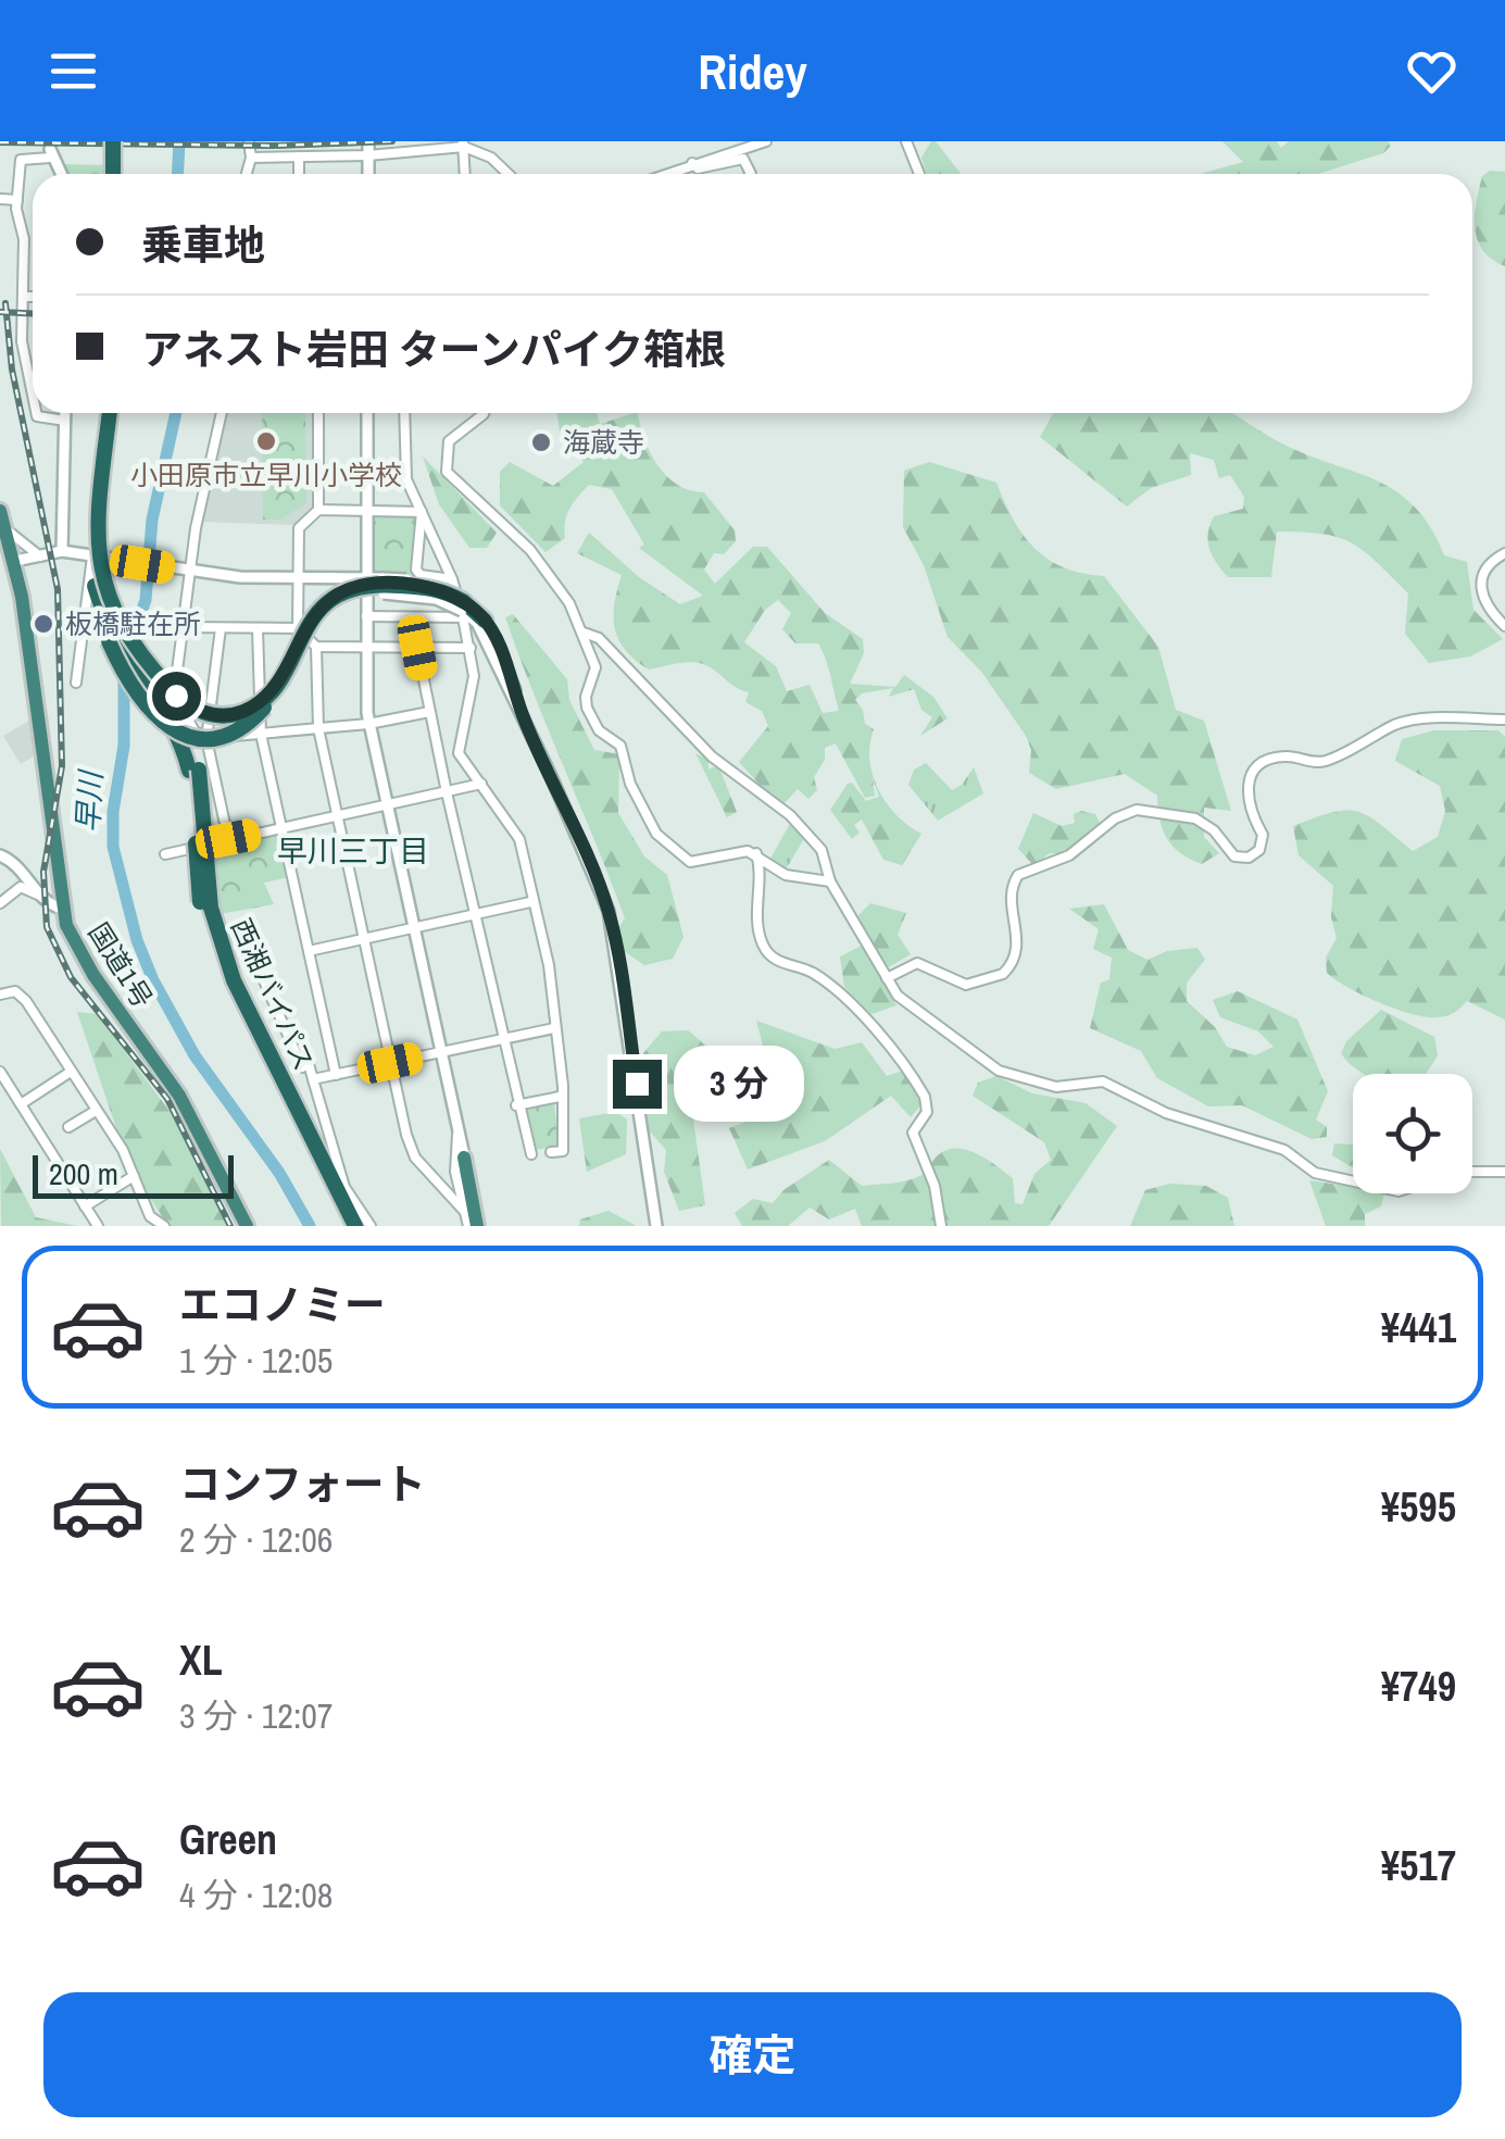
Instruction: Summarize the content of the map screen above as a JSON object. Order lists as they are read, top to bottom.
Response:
{
  "streets": {
    "highway": ["国道1号", "西湘バイパス"]
  },
  "districts": ["早川三丁目"],
  "water": ["早川"],
  "places": ["小田原市立早川小学校", "海蔵寺", "板橋駐在所"],
  "scale_bar": "200 m",
  "page": {
    "header": "Ridey",
    "banner": ["乗車地", "アネスト岩田 ターンパイク箱根"],
    "bubble": "3 分",
    "scale": "200 m",
    "list": [
      {
        "name": "エコノミー",
        "note": "1 分 · 12:05",
        "value": "¥441"
      },
      {
        "name": "コンフォート",
        "note": "2 分 · 12:06",
        "value": "¥595"
      },
      {
        "name": "XL",
        "note": "3 分 · 12:07",
        "value": "¥749"
      },
      {
        "name": "Green",
        "note": "4 分 · 12:08",
        "value": "¥517"
      }
    ],
    "buttons": "確定"
  }
}
